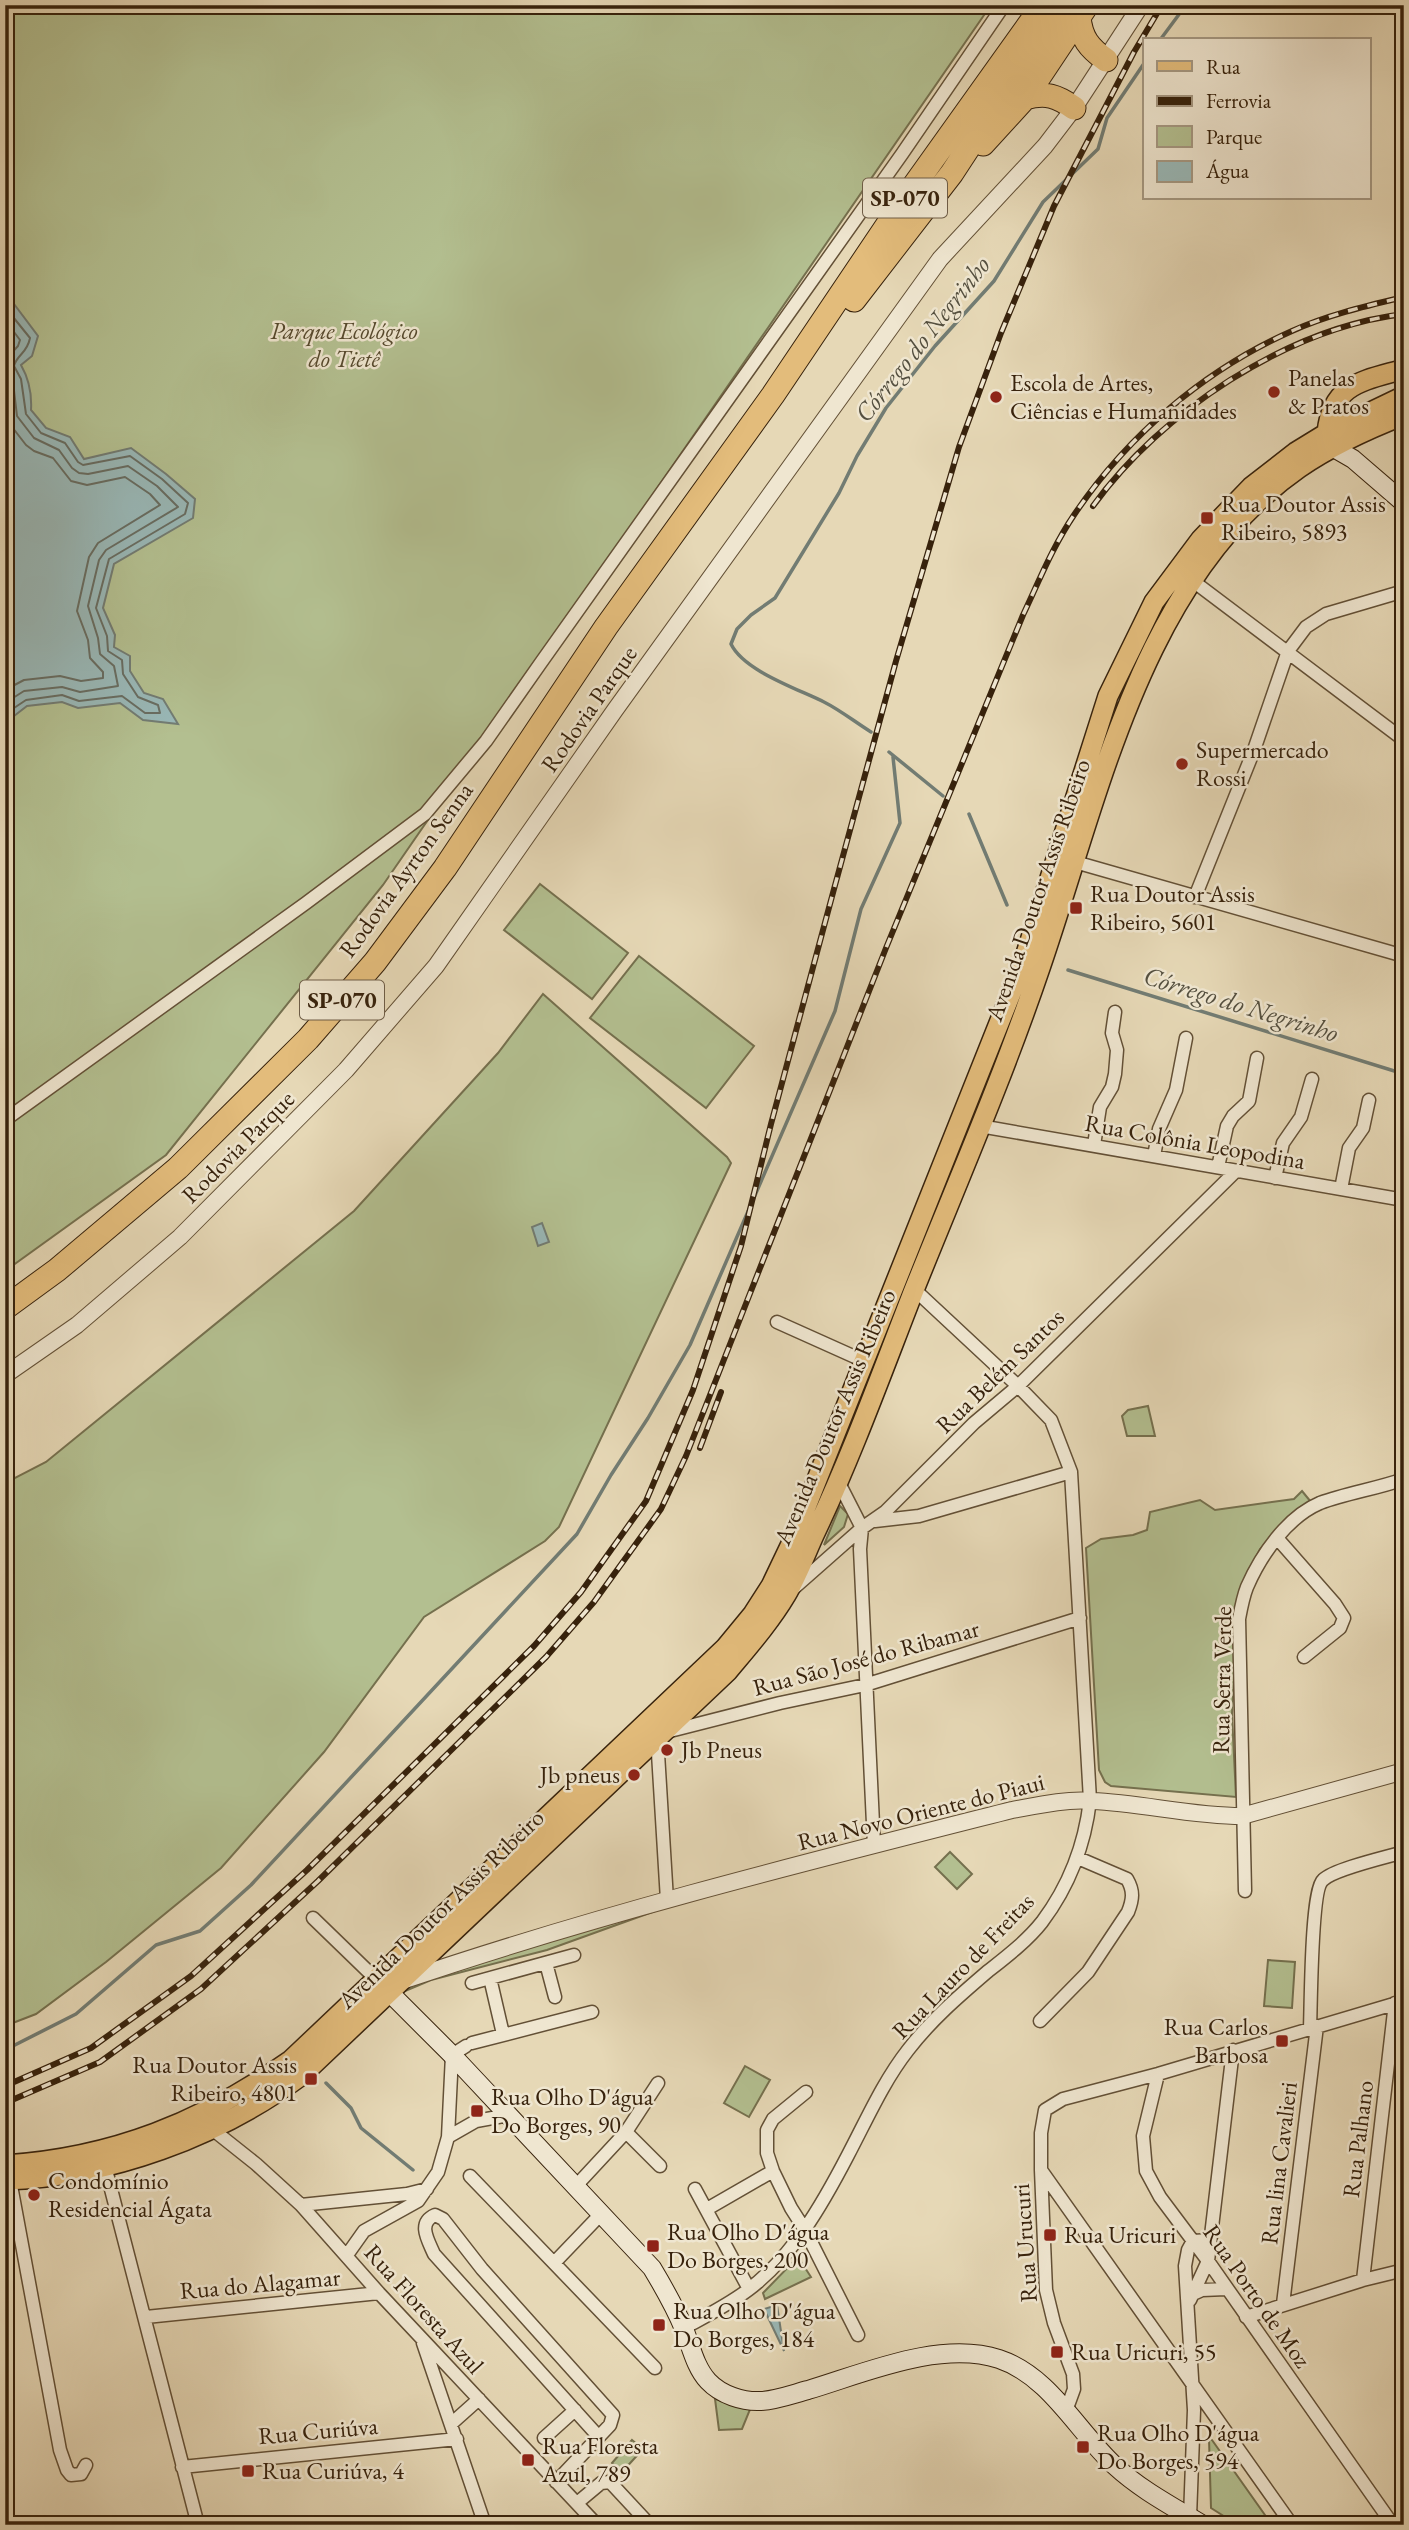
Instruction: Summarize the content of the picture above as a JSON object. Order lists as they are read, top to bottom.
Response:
{
  "streets": {
    "highway": ["SP-070", "Rodovia Ayrton Senna"],
    "main road": ["Avenida Doutor Assis Ribeiro"],
    "street": [
      "Rodovia Parque",
      "Rua Colônia Leopodina",
      "Rua Belém Santos",
      "Rua São José do Ribamar",
      "Rua Serra Verde",
      "Rua Novo Oriente do Piaui",
      "Rua Lauro de Freitas",
      "Rua Palhano",
      "Rua lina Cavalieri",
      "Rua Urucuri",
      "Rua do Alagamar",
      "Rua Porto de Moz",
      "Rua Floresta Azul",
      "Rua Curiúva"
    ]
  },
  "crossings": [
    ["Avenida Doutor Assis Ribeiro", "Rua Colônia Leopodina"],
    ["Avenida Doutor Assis Ribeiro", "Rua Belém Santos"],
    ["Avenida Doutor Assis Ribeiro", "Rua São José do Ribamar"],
    ["Avenida Doutor Assis Ribeiro", "Rua Novo Oriente do Piaui"],
    ["Avenida Doutor Assis Ribeiro", "Rua Lauro de Freitas"],
    ["Avenida Doutor Assis Ribeiro", "Rua Floresta Azul"],
    ["Rua Colônia Leopodina", "Rua Belém Santos"],
    ["Rua Belém Santos", "Rua Lauro de Freitas"],
    ["Rua São José do Ribamar", "Rua Lauro de Freitas"],
    ["Rua Serra Verde", "Rua Novo Oriente do Piaui"],
    ["Rua Novo Oriente do Piaui", "Rua Lauro de Freitas"],
    ["Rua Urucuri", "Rua Porto de Moz"],
    ["Rua do Alagamar", "Rua Floresta Azul"]
  ],
  "water": ["Córrego do Negrinho"],
  "parks": ["Parque Ecológico do Tietê"],
  "places": {
    "other": [
      "Panelas & Pratos",
      "Escola de Artes, Ciências e Humanidades",
      "Supermercado Rossi",
      "Jb Pneus",
      "Jb pneus",
      "Condomínio Residencial Ágata"
    ],
    "transit": [
      "Rua Doutor Assis Ribeiro, 5893",
      "Rua Doutor Assis Ribeiro, 5601",
      "Rua Carlos Barbosa",
      "Rua Doutor Assis Ribeiro, 4801",
      "Rua Olho D'água Do Borges, 90",
      "Rua Uricuri",
      "Rua Olho D'água Do Borges, 200",
      "Rua Olho D'água Do Borges, 184",
      "Rua Uricuri, 55",
      "Rua Olho D'água Do Borges, 594",
      "Rua Floresta Azul, 789",
      "Rua Curiúva, 4"
    ]
  },
  "legend": [
    "Rua",
    "Ferrovia",
    "Parque",
    "Água"
  ]
}
